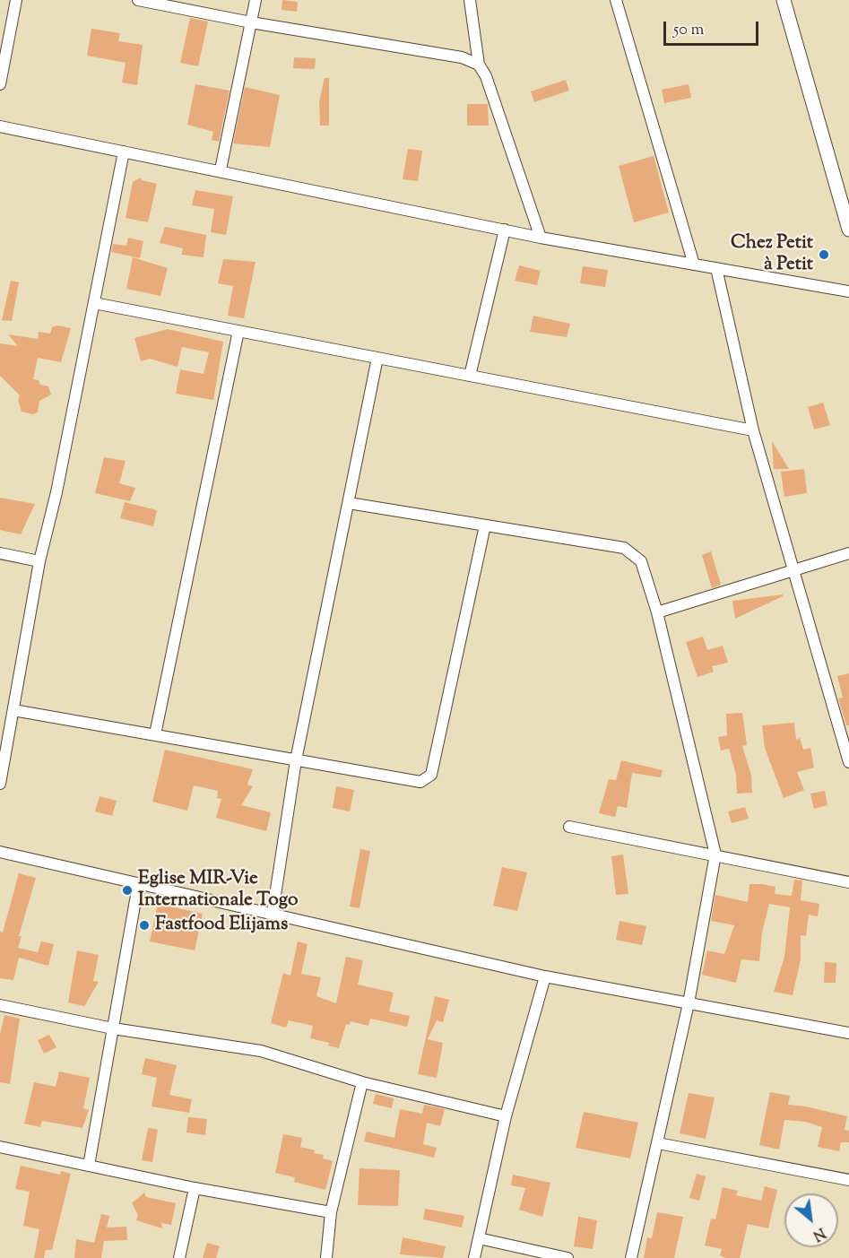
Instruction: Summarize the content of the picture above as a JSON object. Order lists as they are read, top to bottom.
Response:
{
  "places": ["Chez Petit à Petit", "Eglise MIR-Vie Internationale Togo", "Fastfood Elijams"],
  "scale_bar": "50 m",
  "north": "bottom right"
}
